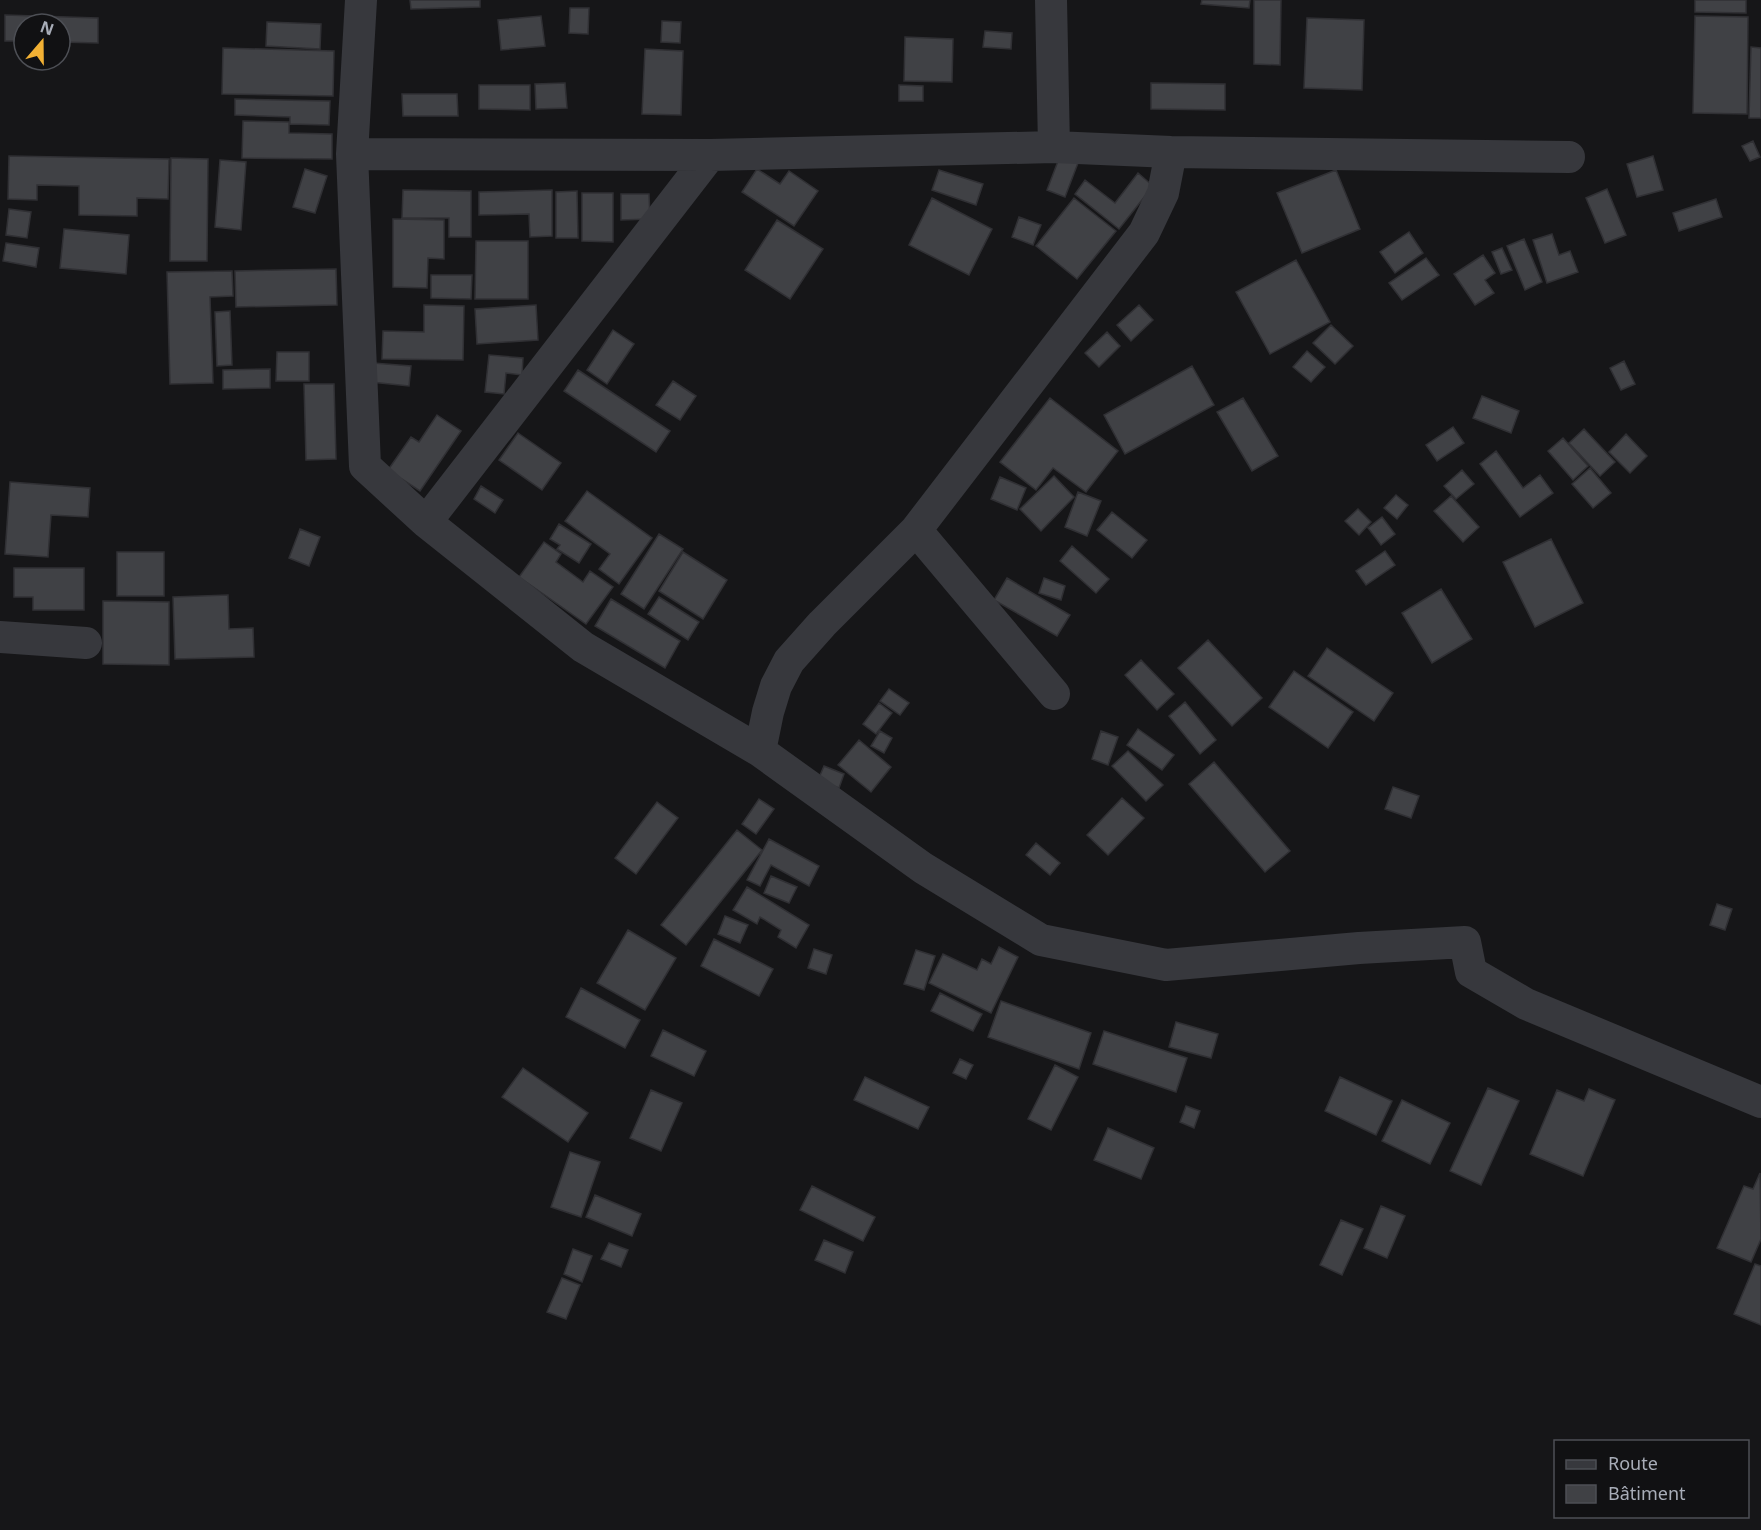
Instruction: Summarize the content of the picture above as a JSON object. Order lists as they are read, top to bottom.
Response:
{
  "legend": ["Route", "Bâtiment"],
  "north": "top"
}
